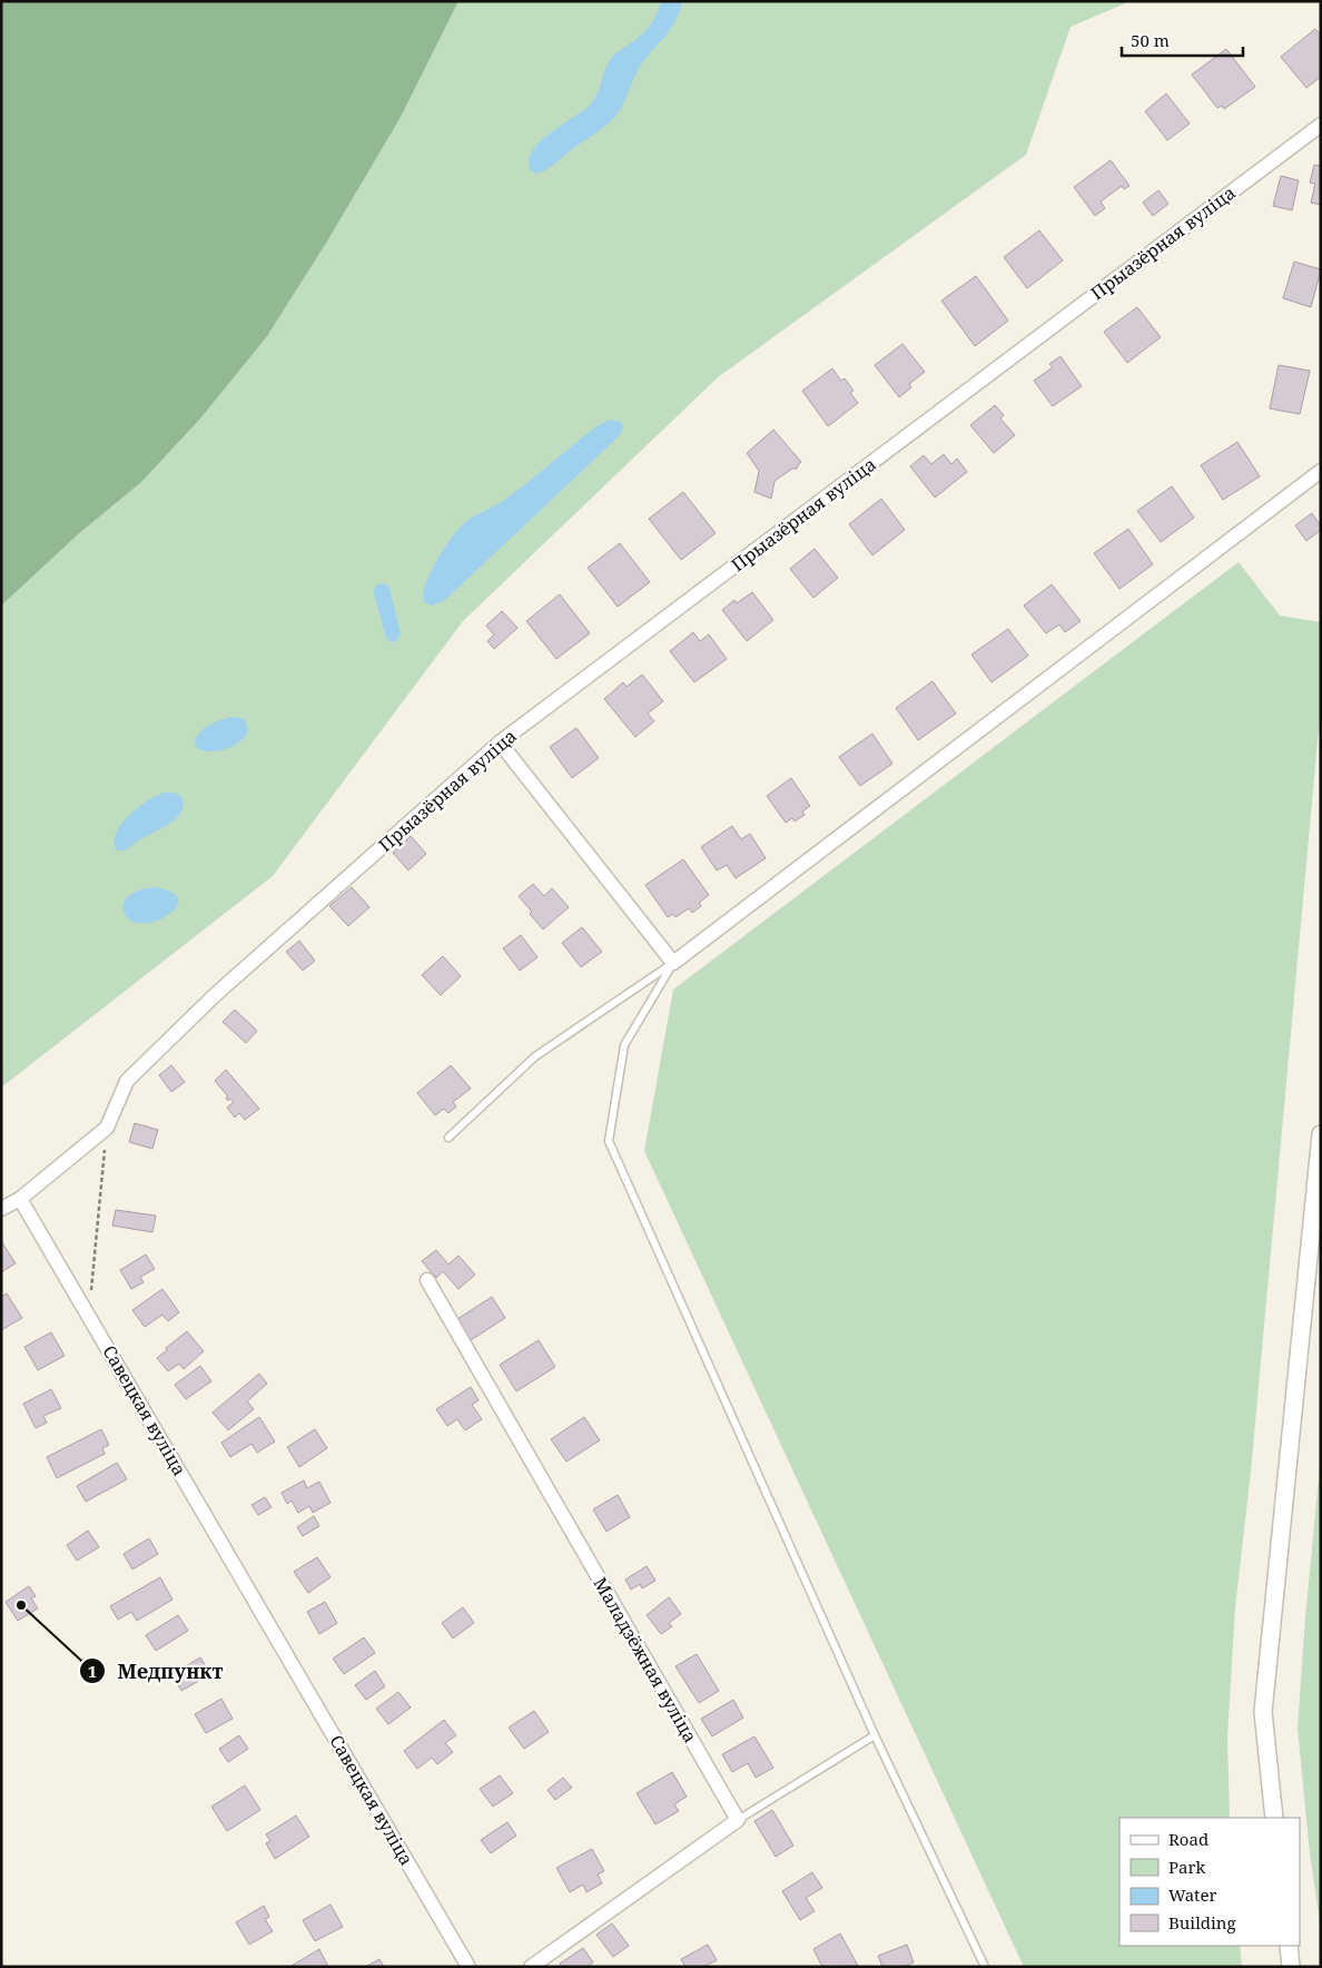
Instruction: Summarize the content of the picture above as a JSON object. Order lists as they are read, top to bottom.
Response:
{
  "streets": {
    "street": ["Прыазёрная вуліца", "Савецкая вуліца", "Маладзёжная вуліца"]
  },
  "places": ["Медпункт"],
  "legend": [
    "Road",
    "Park",
    "Water",
    "Building"
  ],
  "scale_bar": "50 m"
}
